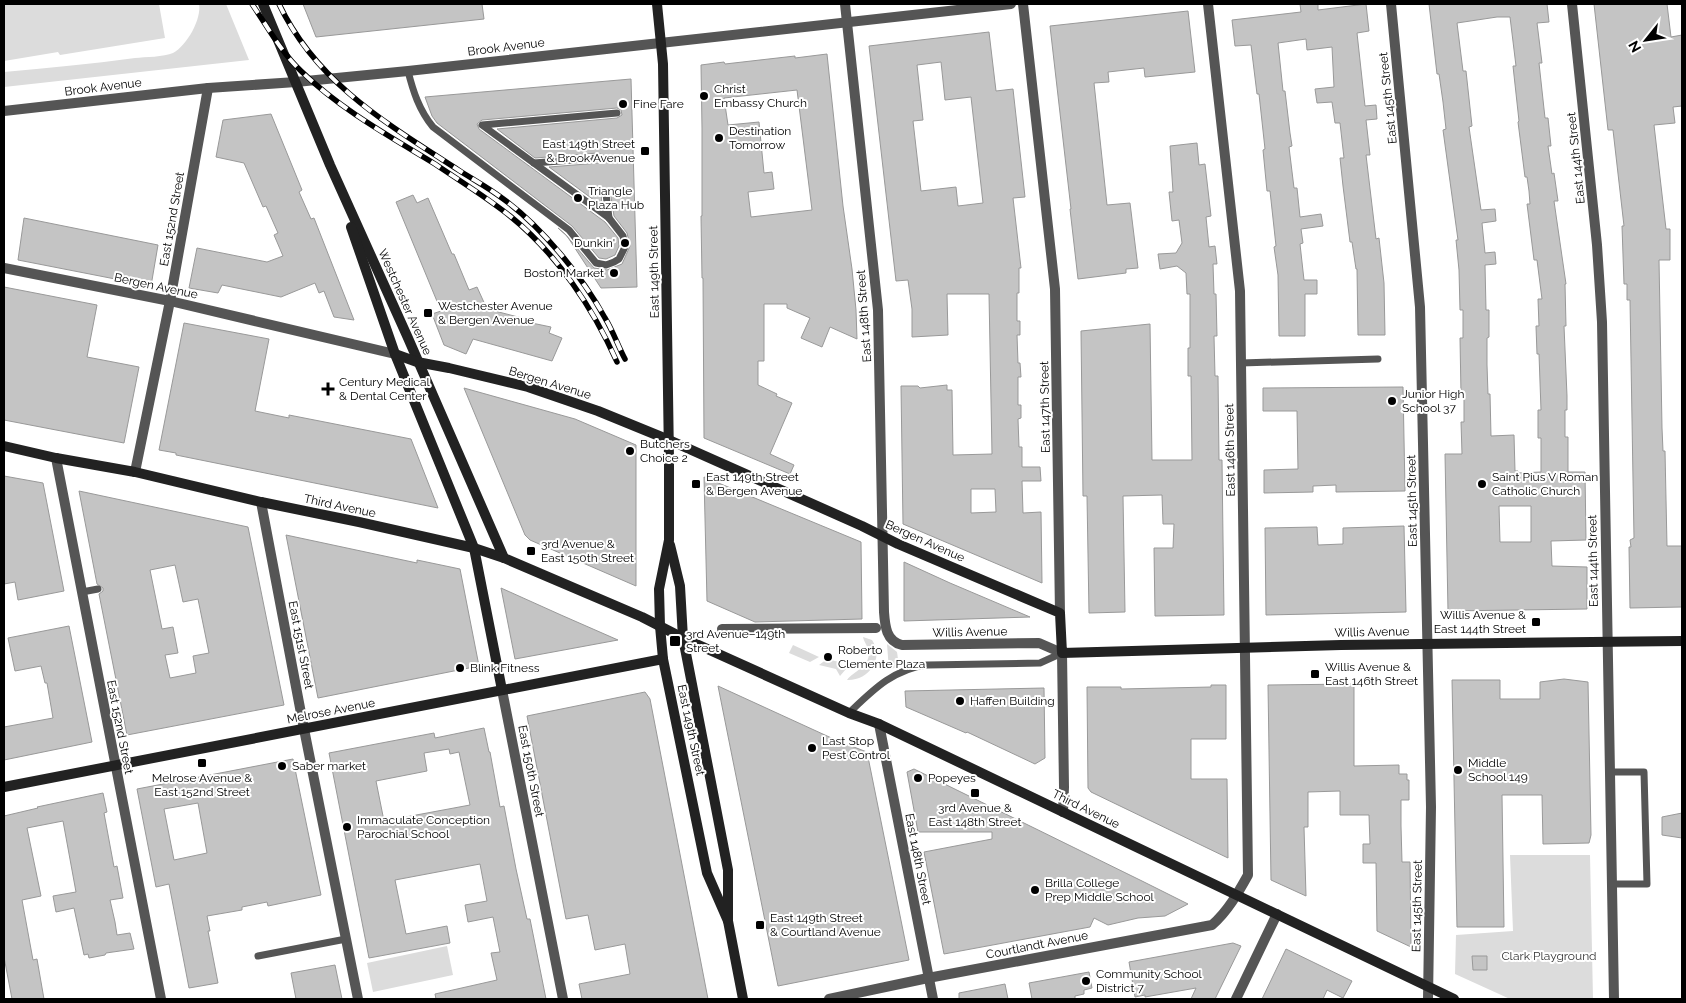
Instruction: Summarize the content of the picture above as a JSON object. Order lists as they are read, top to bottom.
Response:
{
  "streets": {
    "main road": [
      "East 149th Street",
      "Bergen Avenue",
      "Westchester Avenue",
      "East 147th Street",
      "Third Avenue",
      "Willis Avenue",
      "Melrose Avenue",
      "East 150th Street"
    ],
    "street": [
      "Brook Avenue",
      "East 145th Street",
      "East 144th Street",
      "East 152nd Street",
      "East 148th Street",
      "East 146th Street",
      "East 151st Street",
      "Courtlandt Avenue"
    ]
  },
  "crossings": [
    ["Brook Avenue", "East 152nd Street"],
    ["Brook Avenue", "East 149th Street"],
    ["Brook Avenue", "Westchester Avenue"],
    ["Brook Avenue", "East 148th Street"],
    ["East 145th Street", "Third Avenue"],
    ["East 145th Street", "Willis Avenue"],
    ["East 144th Street", "Willis Avenue"],
    ["East 152nd Street", "Bergen Avenue"],
    ["East 152nd Street", "Third Avenue"],
    ["East 152nd Street", "Melrose Avenue"],
    ["East 149th Street", "Bergen Avenue"],
    ["East 149th Street", "Third Avenue"],
    ["East 149th Street", "Melrose Avenue"],
    ["Bergen Avenue", "Westchester Avenue"],
    ["Bergen Avenue", "East 148th Street"],
    ["Bergen Avenue", "East 147th Street"],
    ["Westchester Avenue", "Third Avenue"],
    ["Westchester Avenue", "East 150th Street"],
    ["East 148th Street", "Third Avenue"],
    ["East 148th Street", "Willis Avenue"],
    ["East 148th Street", "Courtlandt Avenue"],
    ["East 147th Street", "Third Avenue"],
    ["East 147th Street", "Willis Avenue"],
    ["East 146th Street", "Third Avenue"],
    ["East 146th Street", "Willis Avenue"],
    ["East 146th Street", "Courtlandt Avenue"],
    ["Third Avenue", "Willis Avenue"],
    ["Third Avenue", "East 151st Street"],
    ["Third Avenue", "East 150th Street"],
    ["Third Avenue", "Courtlandt Avenue"],
    ["East 151st Street", "Melrose Avenue"],
    ["Melrose Avenue", "East 150th Street"]
  ],
  "parks": ["Clark Playground"],
  "places": {
    "other": [
      "Christ Embassy Church",
      "Fine Fare",
      "Destination Tomorrow",
      "Triangle Plaza Hub",
      "Dunkin'",
      "Boston Market",
      "Junior High School 37",
      "Butchers Choice 2",
      "Saint Pius V Roman Catholic Church",
      "Roberto Clemente Plaza",
      "Blink Fitness",
      "Haffen Building",
      "Last Stop Pest Control",
      "Saber market",
      "Middle School 149",
      "Popeyes",
      "Immaculate Conception Parochial School",
      "Brilla College Prep Middle School",
      "Community School District 7"
    ],
    "transit": [
      "East 149th Street & Brook Avenue",
      "Westchester Avenue & Bergen Avenue",
      "East 149th Street & Bergen Avenue",
      "3rd Avenue & East 150th Street",
      "Willis Avenue & East 144th Street",
      "3rd Avenue–149th Street",
      "Willis Avenue & East 146th Street",
      "Melrose Avenue & East 152nd Street",
      "3rd Avenue & East 148th Street",
      "East 149th Street & Courtland Avenue"
    ],
    "health": ["Century Medical & Dental Center"]
  },
  "north": "bottom left"
}
